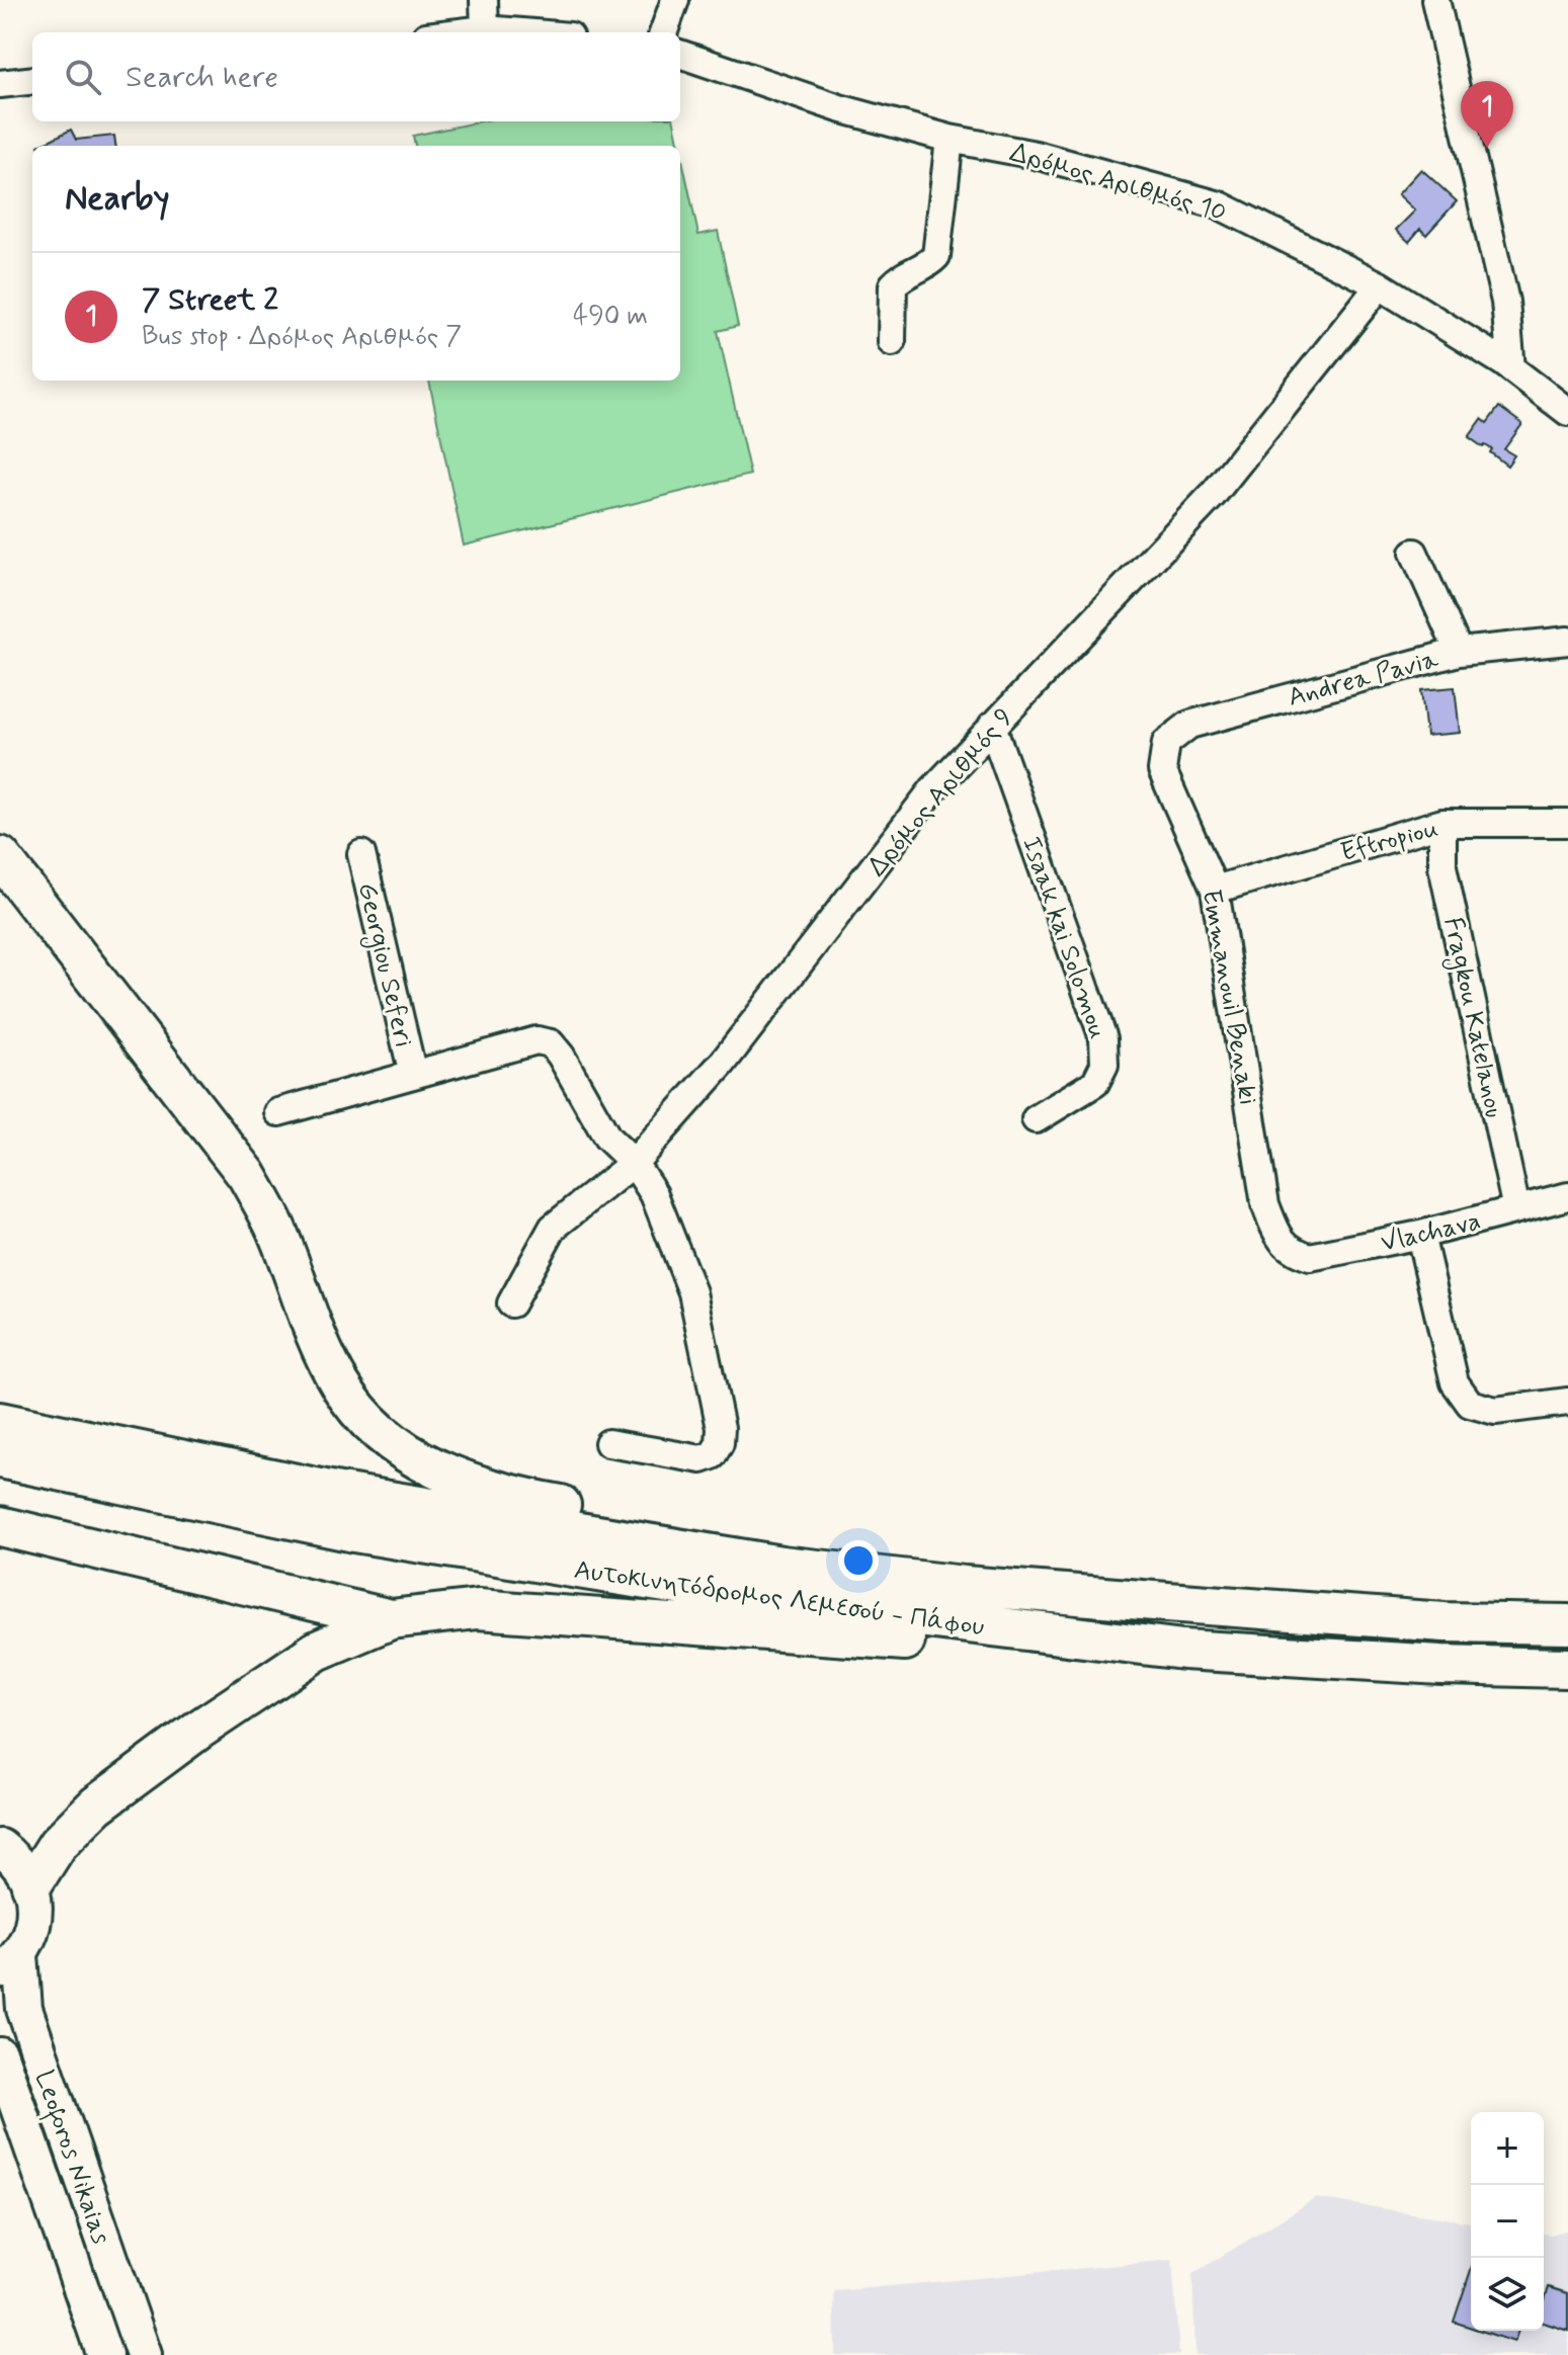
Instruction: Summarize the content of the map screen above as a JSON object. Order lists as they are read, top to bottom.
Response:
{
  "streets": {
    "highway": ["Αυτοκινητόδρομος Λεμεσού - Πάφου"],
    "main road": ["Leoforos Nikaias"],
    "street": [
      "Δρόμος Αριθμός 10",
      "Andrea Pavia",
      "Δρόμος Αριθμός 9",
      "Eftropiou",
      "Isaak kai Solomou",
      "Georgiou Seferi",
      "Emmanouil Benaki",
      "Fragkou Katelanou",
      "Vlachava"
    ]
  },
  "crossings": [
    ["Δρόμος Αριθμός 10", "Δρόμος Αριθμός 9"],
    ["Andrea Pavia", "Emmanouil Benaki"],
    ["Δρόμος Αριθμός 9", "Isaak kai Solomou"],
    ["Eftropiou", "Emmanouil Benaki"],
    ["Eftropiou", "Fragkou Katelanou"],
    ["Emmanouil Benaki", "Vlachava"],
    ["Fragkou Katelanou", "Vlachava"]
  ],
  "page": {
    "search": "Search here",
    "pins": "1",
    "heading": "Nearby",
    "list": [
      {
        "mark": "1",
        "name": "7 Street 2",
        "note": "Bus stop · Δρόμος Αριθμός 7",
        "value": "490 m"
      }
    ],
    "map_buttons": ["+", "−"]
  }
}
